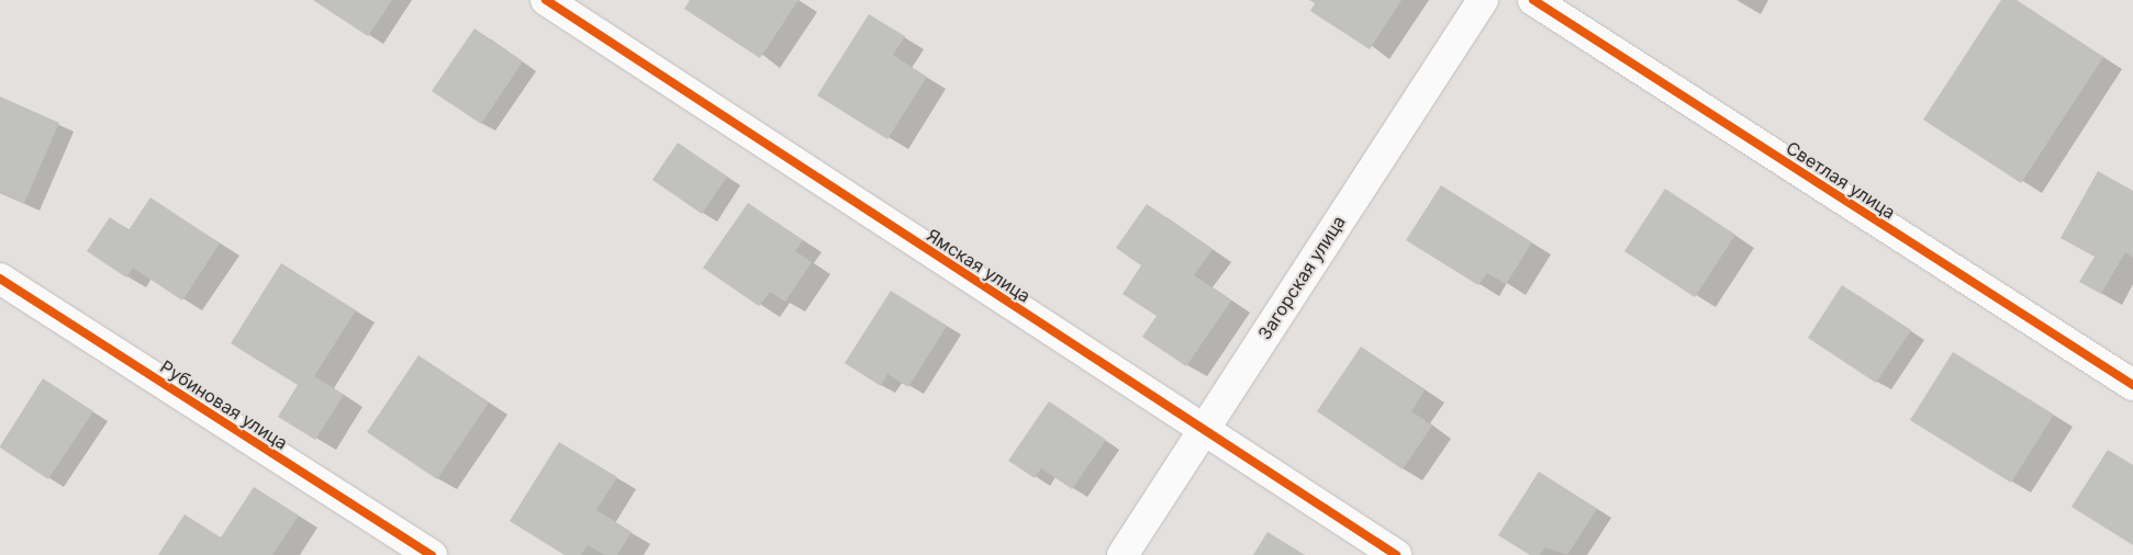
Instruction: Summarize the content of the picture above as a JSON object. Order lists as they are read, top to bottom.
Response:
{
  "streets": {
    "street": [
      "Светлая улица",
      "Ямская улица",
      "Загорская улица",
      "Рубиновая улица"
    ]
  },
  "crossings": [
    ["Ямская улица", "Загорская улица"]
  ]
}
